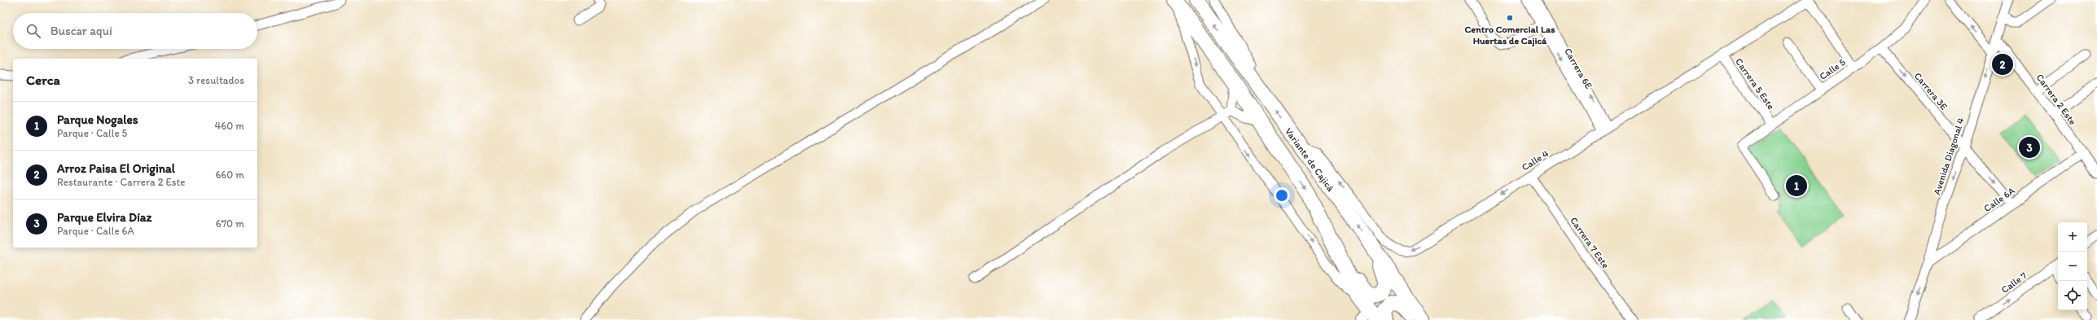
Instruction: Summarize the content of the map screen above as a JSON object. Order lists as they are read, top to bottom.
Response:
{
  "streets": {
    "highway": ["Variante de Cajicá"],
    "street": [
      "Carrera 6E",
      "Calle 5",
      "Carrera 5 Este",
      "Carrera 3E",
      "Carrera 2 Este",
      "Avenida Diagonal 4",
      "Calle 4",
      "Calle 6A",
      "Carrera 7 Este",
      "Calle 7"
    ]
  },
  "crossings": [
    ["Carrera 6E", "Calle 4"],
    ["Calle 5", "Carrera 5 Este"],
    ["Calle 5", "Carrera 3E"],
    ["Carrera 5 Este", "Calle 4"],
    ["Carrera 3E", "Avenida Diagonal 4"],
    ["Carrera 3E", "Calle 6A"],
    ["Carrera 2 Este", "Avenida Diagonal 4"],
    ["Carrera 2 Este", "Calle 6A"],
    ["Avenida Diagonal 4", "Calle 6A"],
    ["Variante de Cajicá", "Calle 4"],
    ["Calle 4", "Carrera 7 Este"]
  ],
  "one_way": ["Carrera 3E", "Avenida Diagonal 4", "Calle 7"],
  "places": ["Centro Comercial Las Huertas de Cajicá"],
  "page": {
    "search": "Buscar aquí",
    "pins": ["2", "3", "1"],
    "heading": ["Cerca", "3 resultados"],
    "list": [
      {
        "mark": "1",
        "name": "Parque Nogales",
        "note": "Parque · Calle 5",
        "value": "460 m"
      },
      {
        "mark": "2",
        "name": "Arroz Paisa El Original",
        "note": "Restaurante · Carrera 2 Este",
        "value": "660 m"
      },
      {
        "mark": "3",
        "name": "Parque Elvira Díaz",
        "note": "Parque · Calle 6A",
        "value": "670 m"
      }
    ],
    "map_buttons": ["+", "−"]
  }
}
